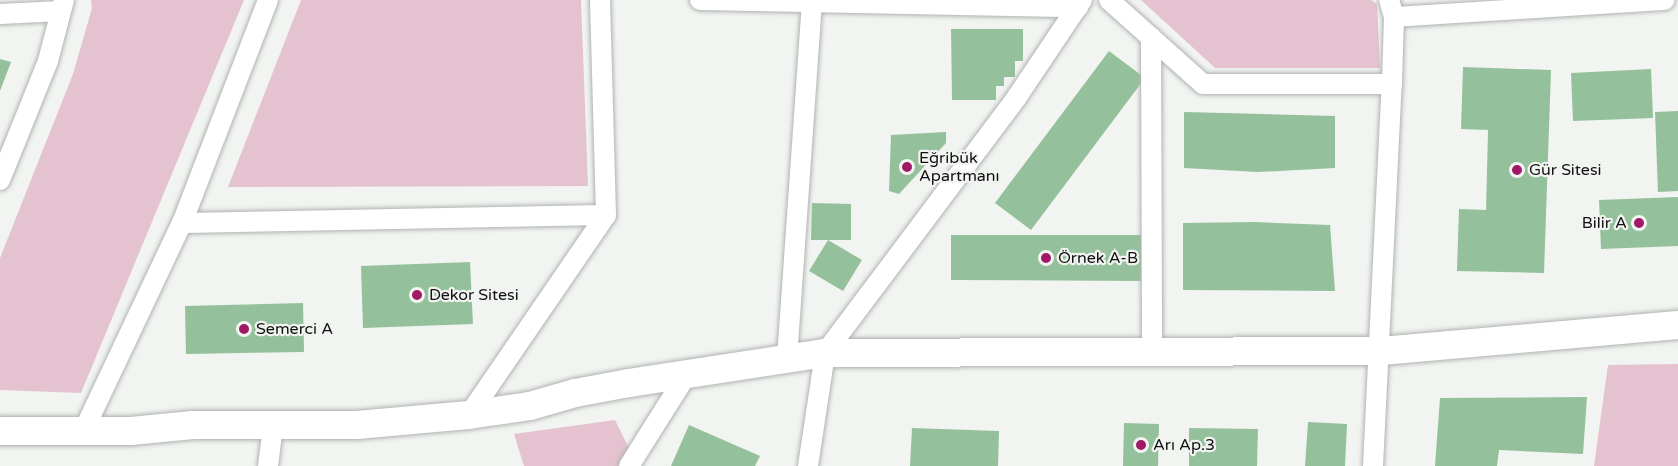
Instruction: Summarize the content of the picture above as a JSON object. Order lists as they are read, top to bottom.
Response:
{
  "places": [
    "Eğribük Apartmanı",
    "Gür Sitesi",
    "Bilir A",
    "Örnek A-B",
    "Dekor Sitesi",
    "Semerci A",
    "Arı Ap.3"
  ]
}
